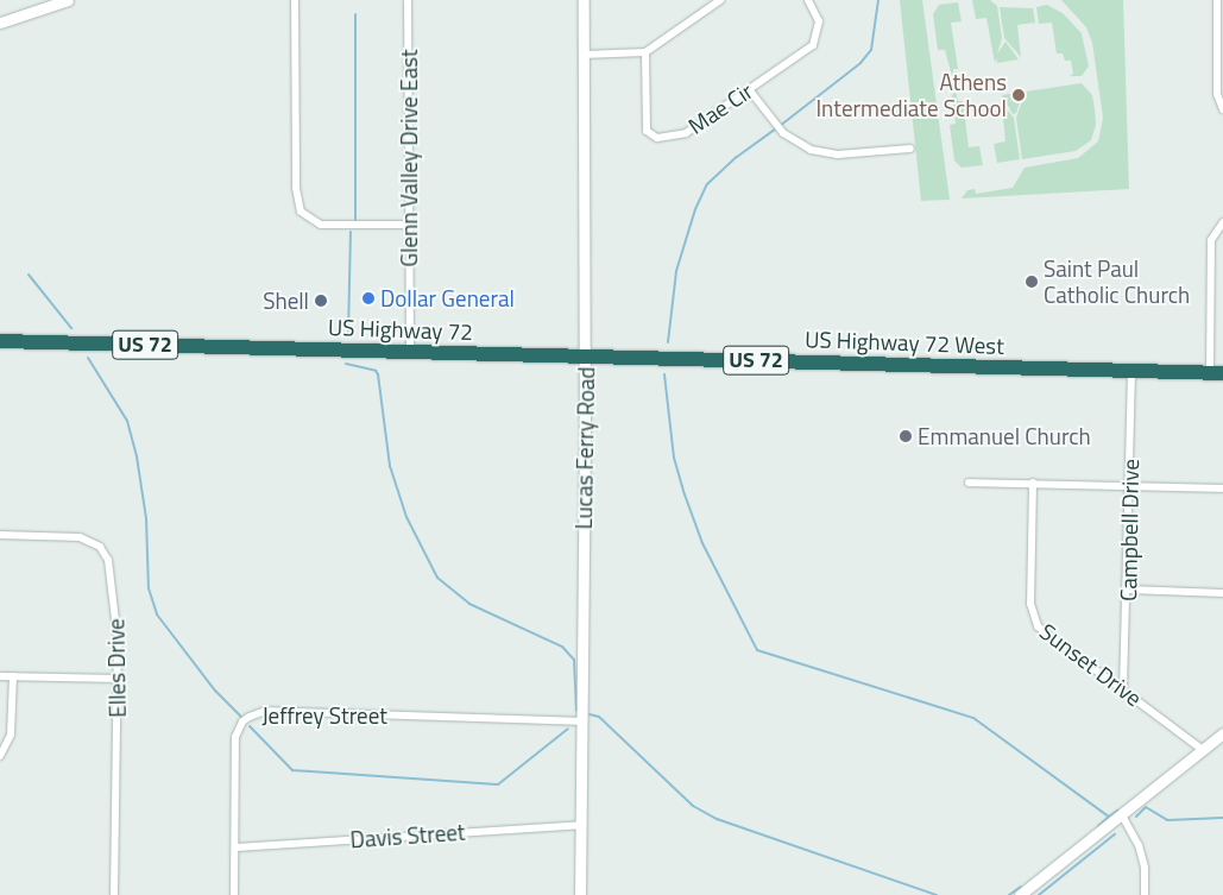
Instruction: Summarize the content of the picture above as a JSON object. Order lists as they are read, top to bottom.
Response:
{
  "streets": {
    "highway": ["US Highway 72", "US Highway 72 West", "US 72"],
    "street": [
      "Mae Cir",
      "Glenn Valley Drive East",
      "Lucas Ferry Road",
      "Campbell Drive",
      "Sunset Drive",
      "Elles Drive",
      "Jeffrey Street",
      "Davis Street"
    ]
  },
  "crossings": [
    ["Glenn Valley Drive East", "US Highway 72"],
    ["US Highway 72", "US Highway 72 West"],
    ["US Highway 72", "Lucas Ferry Road"],
    ["US Highway 72 West", "Lucas Ferry Road"],
    ["US Highway 72 West", "Campbell Drive"],
    ["Lucas Ferry Road", "Jeffrey Street"],
    ["Lucas Ferry Road", "Davis Street"],
    ["Campbell Drive", "Sunset Drive"],
    ["Jeffrey Street", "Davis Street"]
  ],
  "places": [
    "Athens Intermediate School",
    "Saint Paul Catholic Church",
    "Dollar General",
    "Shell",
    "Emmanuel Church"
  ]
}
